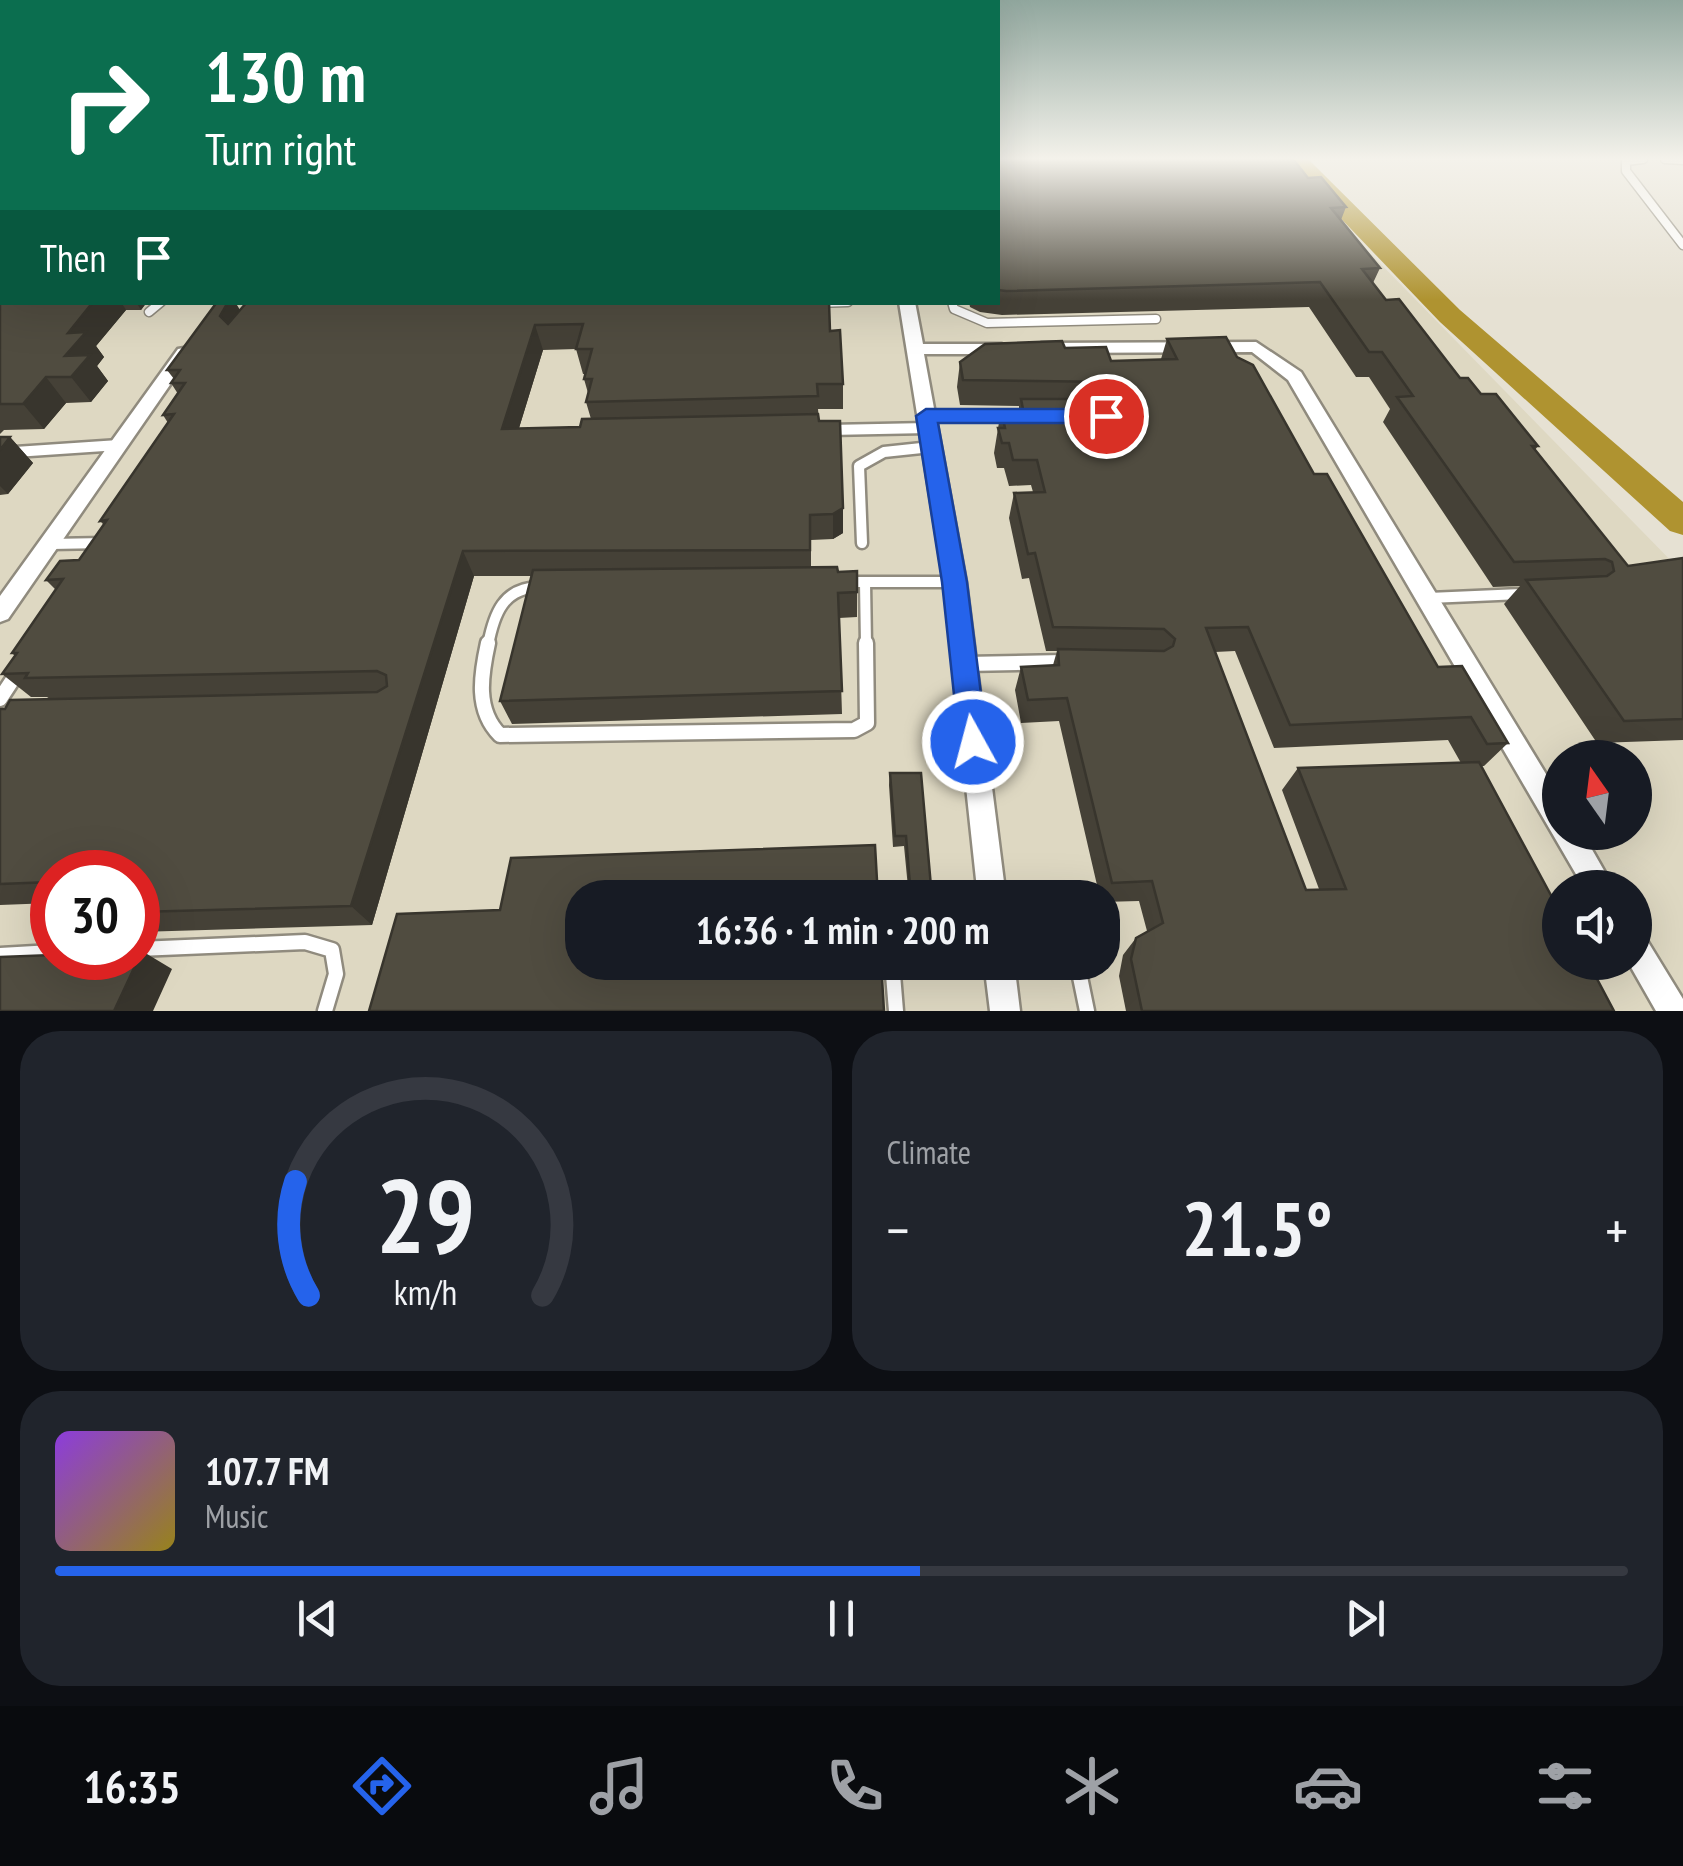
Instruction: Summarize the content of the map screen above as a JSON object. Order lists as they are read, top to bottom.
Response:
{
  "north": "top",
  "page": {
    "turn": ["130 m", "Turn right"],
    "then": "Then",
    "limit": "30",
    "trip": "16:36 · 1 min · 200 m",
    "tile": "Climate",
    "heat": ["−", "21.5°", "+"],
    "song": ["107.7 FM", "Music"],
    "tabs": "16:35",
    "gauge": ["29", "km/h"]
  }
}
